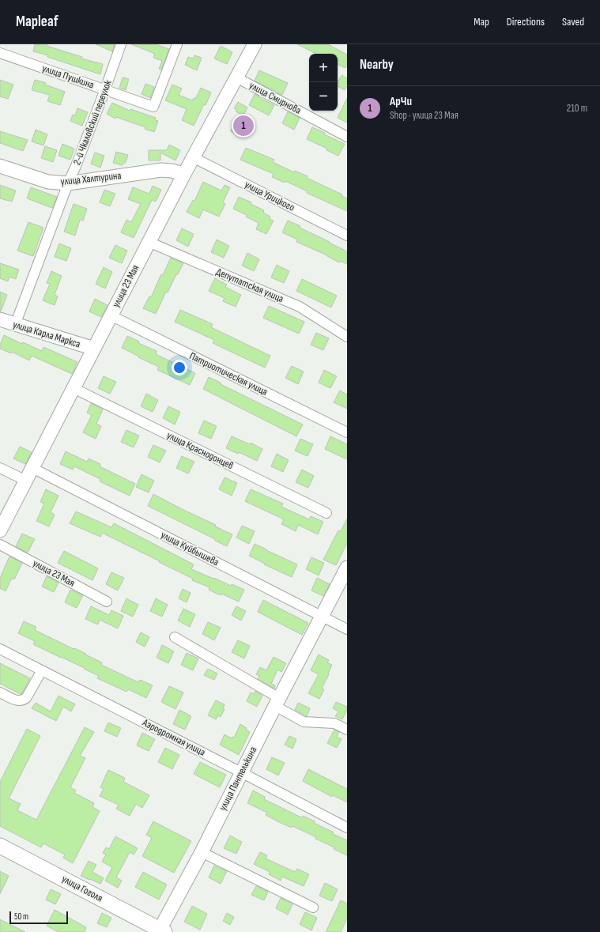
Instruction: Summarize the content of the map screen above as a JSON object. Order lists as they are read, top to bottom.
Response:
{
  "streets": {
    "main road": [
      "улица Халтурина",
      "улица 23 Мая",
      "улица Карла Маркса",
      "улица Пантелькина",
      "улица Гоголя"
    ],
    "street": [
      "улица Пушкина",
      "улица Смирнова",
      "2-й Чкаловский переулок",
      "улица Урицкого",
      "Депутатская улица",
      "Патриотическая улица",
      "улица Краснодонцев",
      "улица Куйбышева",
      "Аэродромная улица"
    ]
  },
  "crossings": [
    ["улица Пушкина", "2-й Чкаловский переулок"],
    ["улица Смирнова", "улица 23 Мая"],
    ["2-й Чкаловский переулок", "улица Халтурина"],
    ["2-й Чкаловский переулок", "улица Карла Маркса"],
    ["улица Халтурина", "улица 23 Мая"],
    ["улица Урицкого", "улица 23 Мая"],
    ["Депутатская улица", "улица 23 Мая"],
    ["улица 23 Мая", "улица Карла Маркса"],
    ["улица 23 Мая", "Патриотическая улица"],
    ["улица 23 Мая", "улица Краснодонцев"],
    ["улица 23 Мая", "улица Куйбышева"],
    ["улица Куйбышева", "улица Пантелькина"],
    ["Аэродромная улица", "улица Пантелькина"],
    ["улица Пантелькина", "улица Гоголя"]
  ],
  "scale_bar": "50 m",
  "page": {
    "header": "Mapleaf",
    "nav": ["Map", "Directions", "Saved"],
    "heading": "Nearby",
    "map_buttons": ["+", "−"],
    "list": [
      {
        "mark": "1",
        "name": "АрЧи",
        "note": "Shop · улица 23 Мая",
        "value": "210 m"
      }
    ],
    "pins": "1",
    "scale": "50 m"
  }
}
